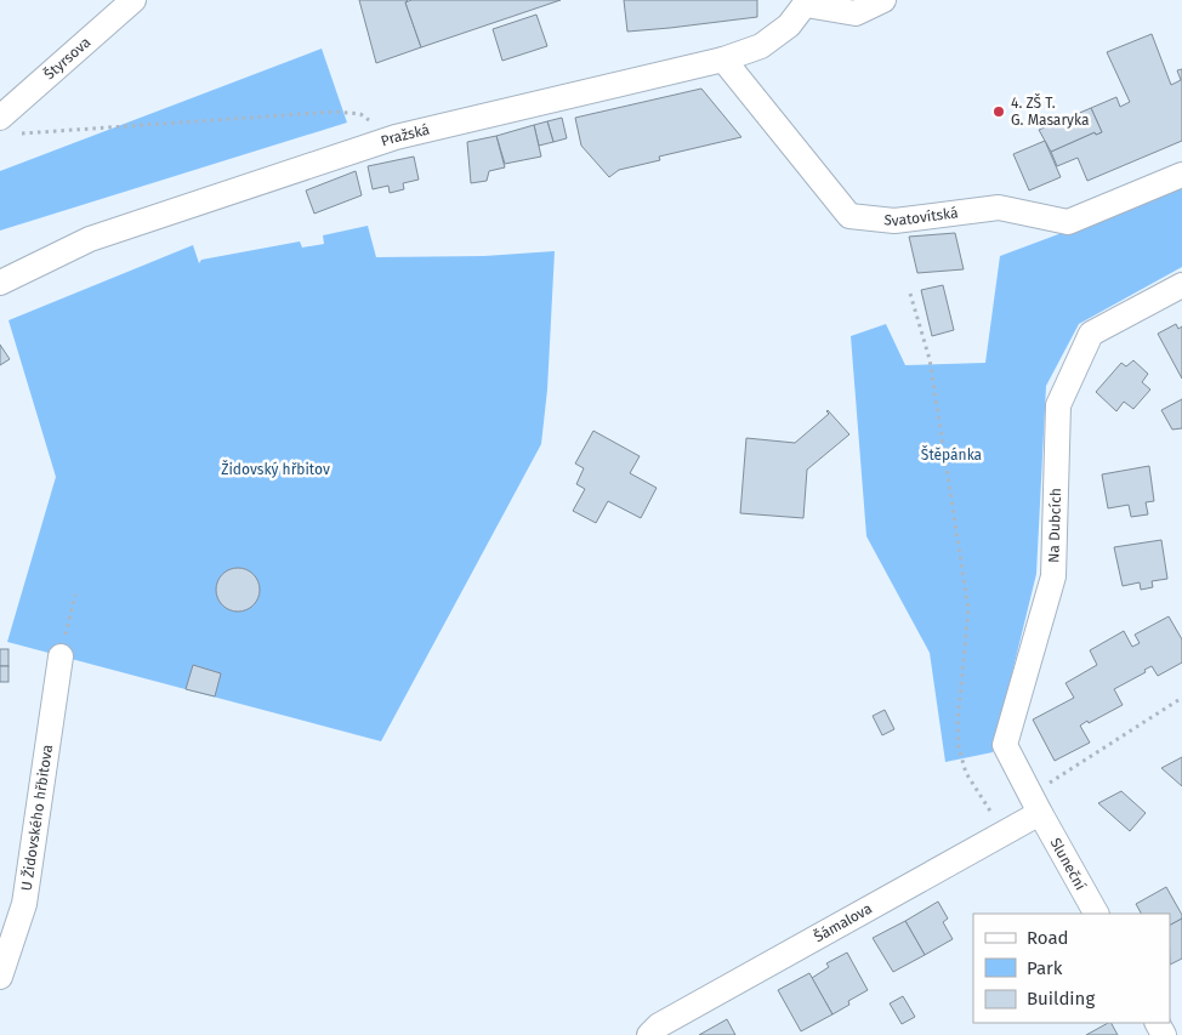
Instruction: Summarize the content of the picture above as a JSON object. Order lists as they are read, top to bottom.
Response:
{
  "streets": {
    "street": [
      "Štyrsova",
      "Pražská",
      "Svatovítská",
      "Na Dubcích",
      "U Židovského hřbitova",
      "Sluneční",
      "Šámalova"
    ]
  },
  "crossings": [
    ["Pražská", "Svatovítská"],
    ["Na Dubcích", "Sluneční"],
    ["Na Dubcích", "Šámalova"],
    ["Sluneční", "Šámalova"]
  ],
  "parks": ["Štěpánka", "Židovský hřbitov"],
  "places": ["4. ZŠ T. G. Masaryka"],
  "legend": ["Road", "Park", "Building"]
}
